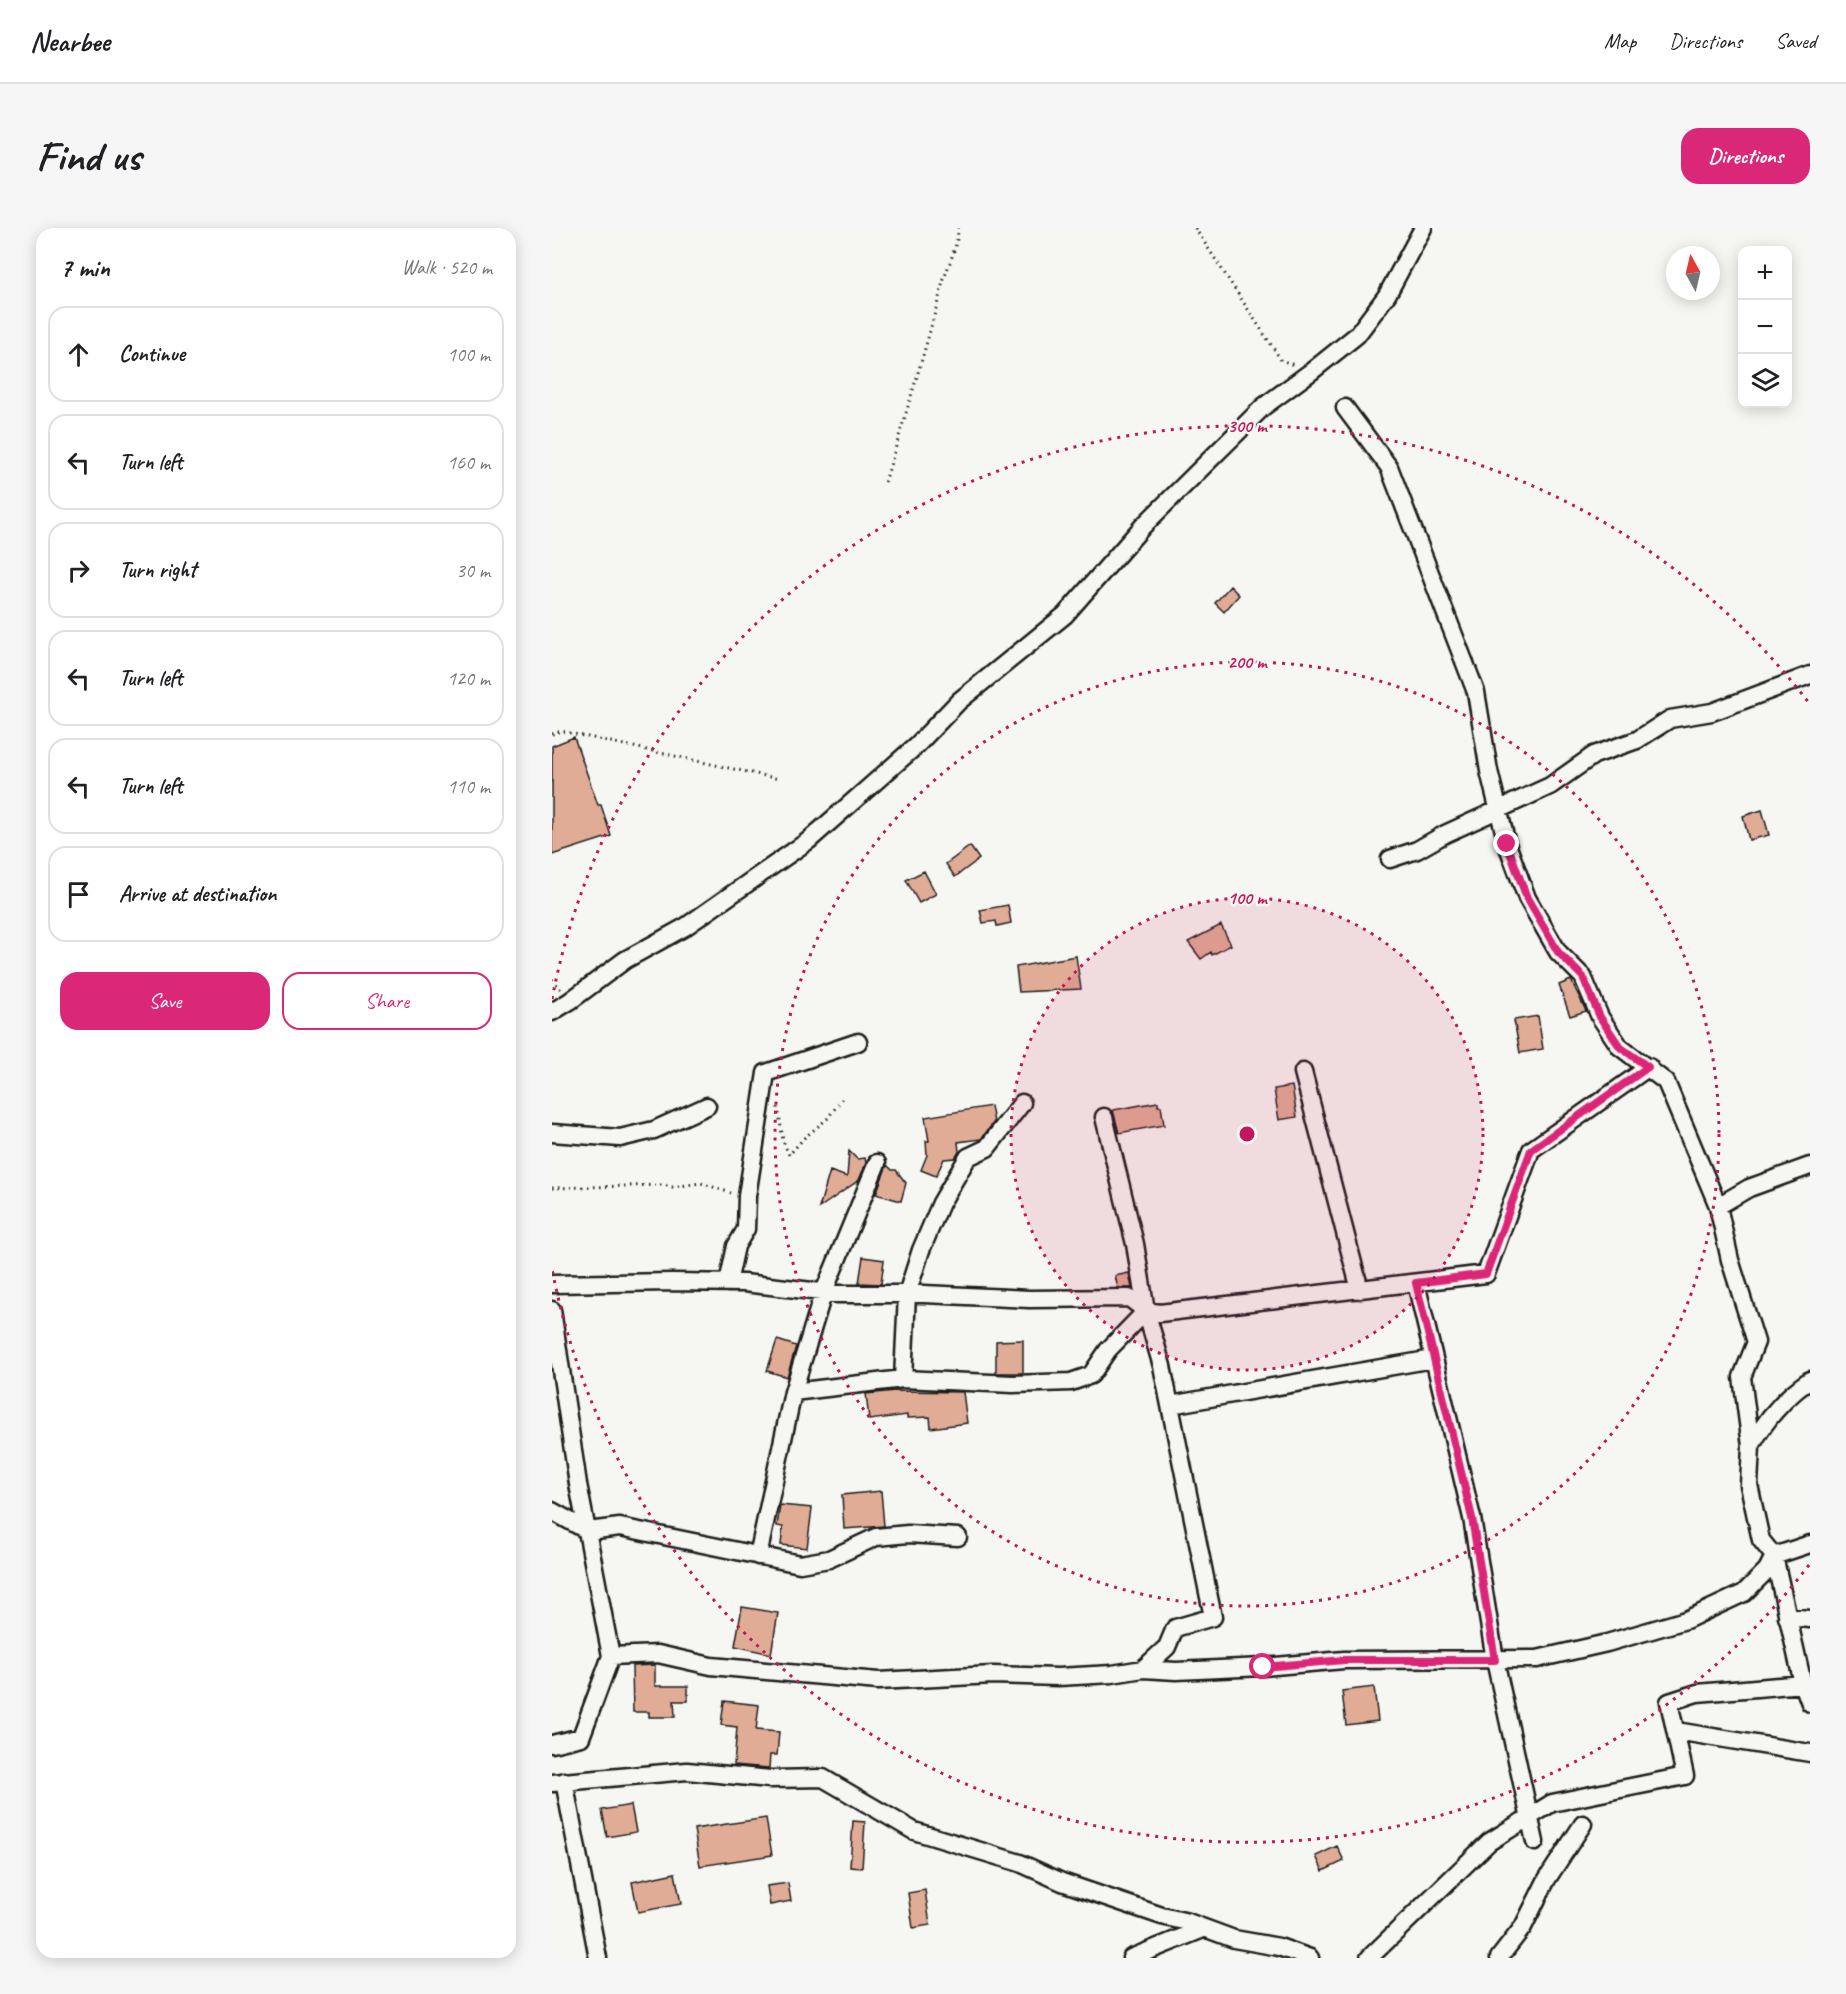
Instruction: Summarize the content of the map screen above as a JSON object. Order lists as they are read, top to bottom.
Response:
{
  "north": "top",
  "page": {
    "header": "Nearbee",
    "nav": ["Map", "Directions", "Saved"],
    "buttons": [
      "Directions",
      ["Save", "Share"]
    ],
    "title": "Find us",
    "heading": ["7 min", "Walk · 520 m"],
    "map_buttons": ["+", "−"],
    "list": [
      ["Continue", "100 m"],
      ["Turn left", "160 m"],
      ["Turn right", "30 m"],
      ["Turn left", "120 m"],
      ["Turn left", "110 m"],
      "Arrive at destination"
    ]
  },
  "rings": ["300 m", "200 m", "100 m"]
}
